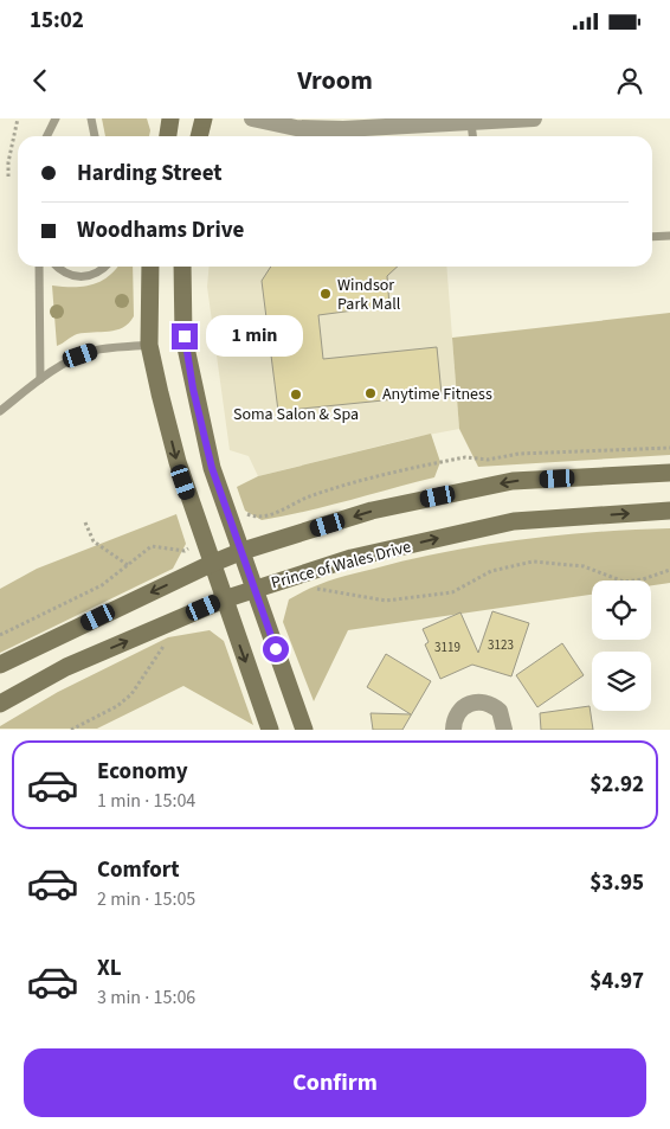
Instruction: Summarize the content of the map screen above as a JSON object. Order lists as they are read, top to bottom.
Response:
{
  "streets": {
    "main road": ["Prince of Wales Drive"]
  },
  "places": ["Windsor Park Mall", "Anytime Fitness", "Soma Salon & Spa"],
  "house_numbers": ["3123", "3119"],
  "page": {
    "status": "15:02",
    "header": "Vroom",
    "banner": ["Harding Street", "Woodhams Drive"],
    "bubble": "1 min",
    "list": [
      {
        "name": "Economy",
        "note": "1 min · 15:04",
        "value": "$2.92"
      },
      {
        "name": "Comfort",
        "note": "2 min · 15:05",
        "value": "$3.95"
      },
      {
        "name": "XL",
        "note": "3 min · 15:06",
        "value": "$4.97"
      }
    ],
    "buttons": "Confirm"
  }
}
